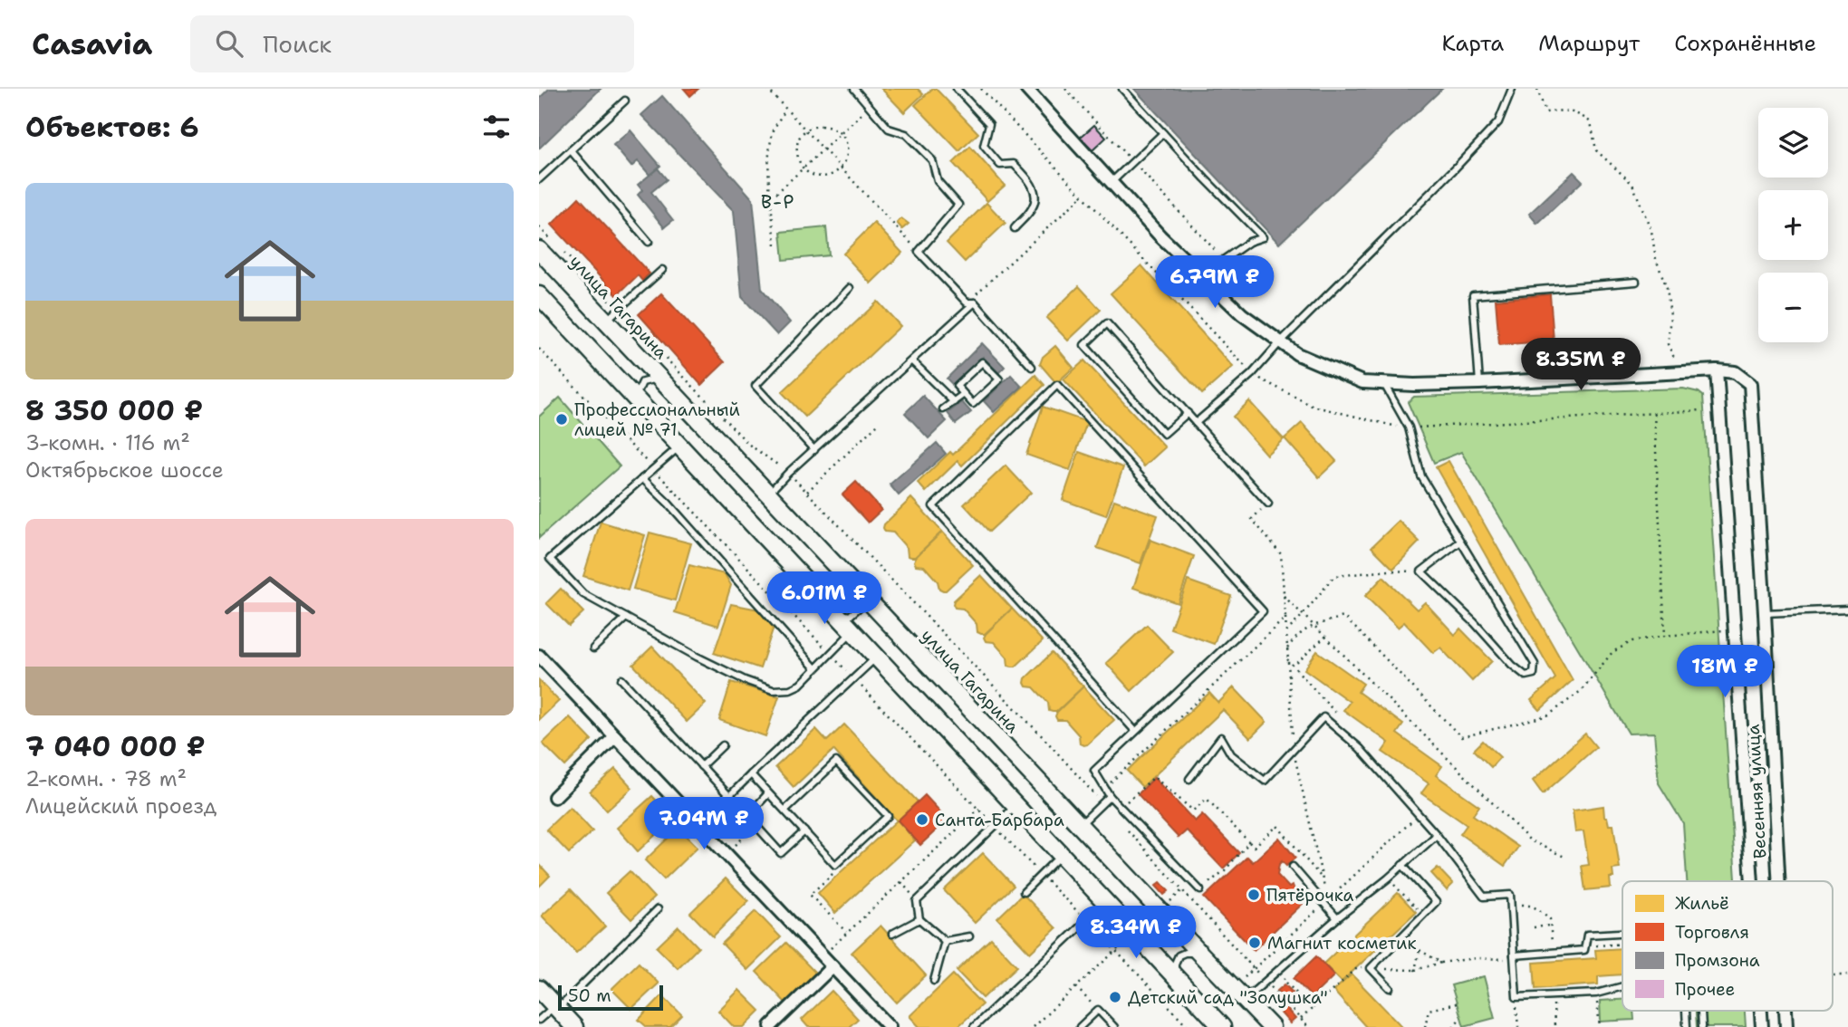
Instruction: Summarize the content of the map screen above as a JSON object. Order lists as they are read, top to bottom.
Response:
{
  "streets": {
    "street": ["улица Гагарина", "Весенняя улица"]
  },
  "districts": ["В-Р"],
  "places": [
    "Профессиональный лицей № 71",
    "Санта-Барбара",
    "Пятёрочка",
    "Магнит косметик",
    "Детский сад \"Золушка\""
  ],
  "legend": [
    "Жильё",
    "Торговля",
    "Промзона",
    "Прочее"
  ],
  "scale_bar": "50 m",
  "page": {
    "header": "Casavia",
    "search": "Поиск",
    "nav": ["Карта", "Маршрут", "Сохранённые"],
    "heading": "Объектов: 6",
    "map_buttons": ["+", "−"],
    "list": [
      {
        "name": "8 350 000 ₽",
        "note": "3-комн. · 116 m² · Октябрьское шоссе"
      },
      {
        "name": "7 040 000 ₽",
        "note": "2-комн. · 78 m² · Лицейский проезд"
      }
    ],
    "price": [
      "6.79M ₽",
      "8.35M ₽",
      "6.01M ₽",
      "18M ₽",
      "7.04M ₽",
      "8.34M ₽"
    ],
    "scale": "50 m"
  }
}
